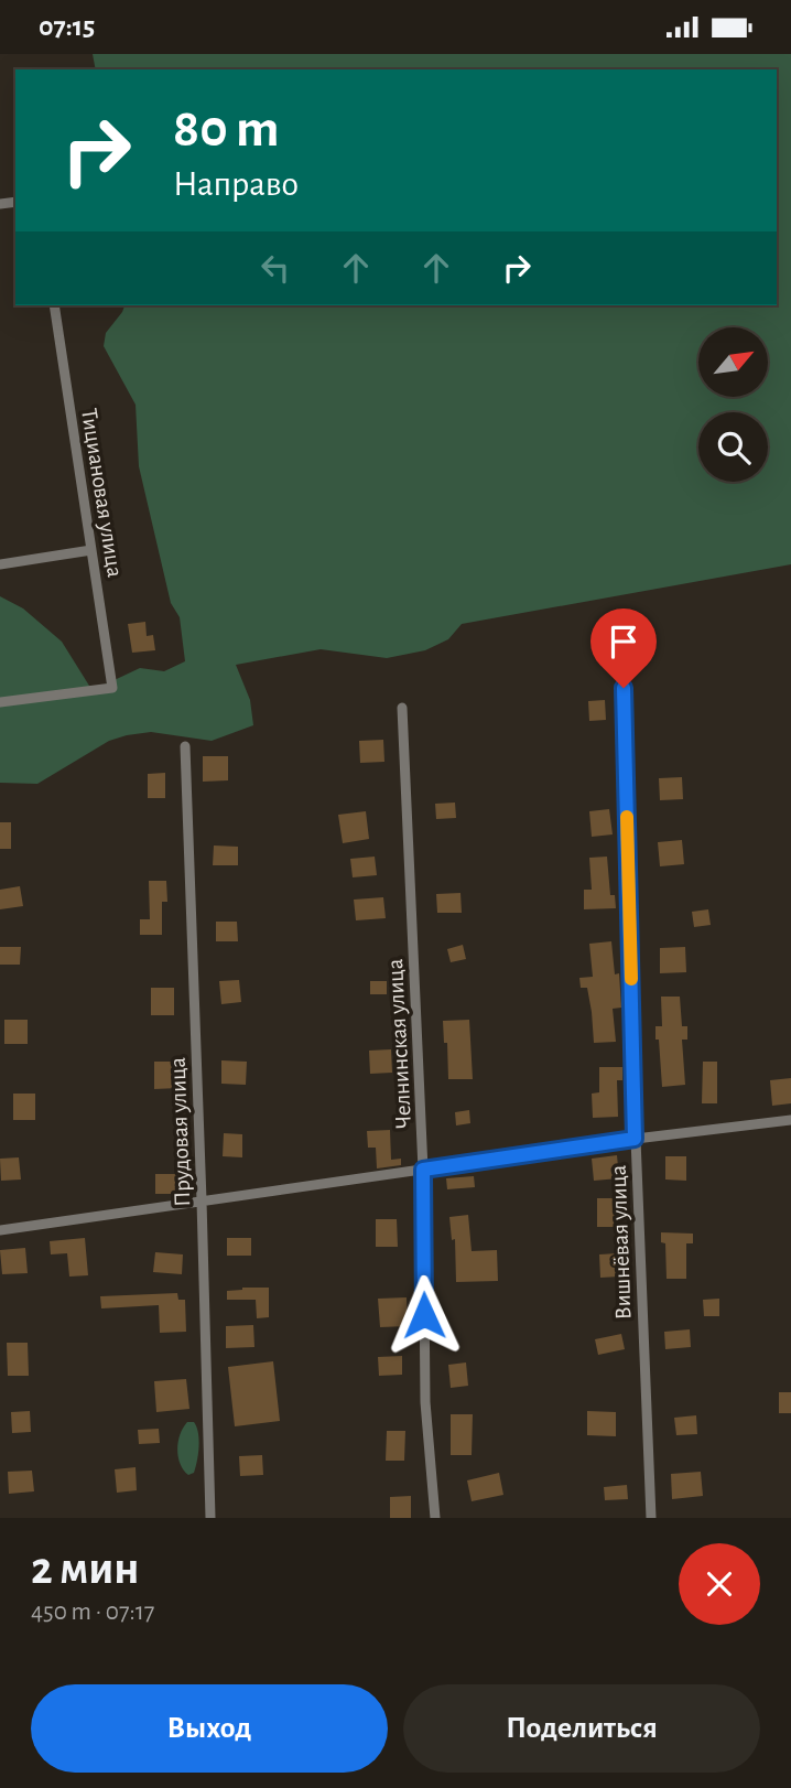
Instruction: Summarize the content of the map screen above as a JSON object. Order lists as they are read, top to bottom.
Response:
{
  "streets": {
    "street": [
      "Тициановая улица",
      "Челнинская улица",
      "Прудовая улица",
      "Вишнёвая улица"
    ]
  },
  "north": "top right",
  "page": {
    "status": "07:15",
    "turn": ["80 m", "Направо"],
    "heading": ["2 мин", "450 m · 07:17"],
    "buttons": ["Выход", "Поделиться"]
  }
}
